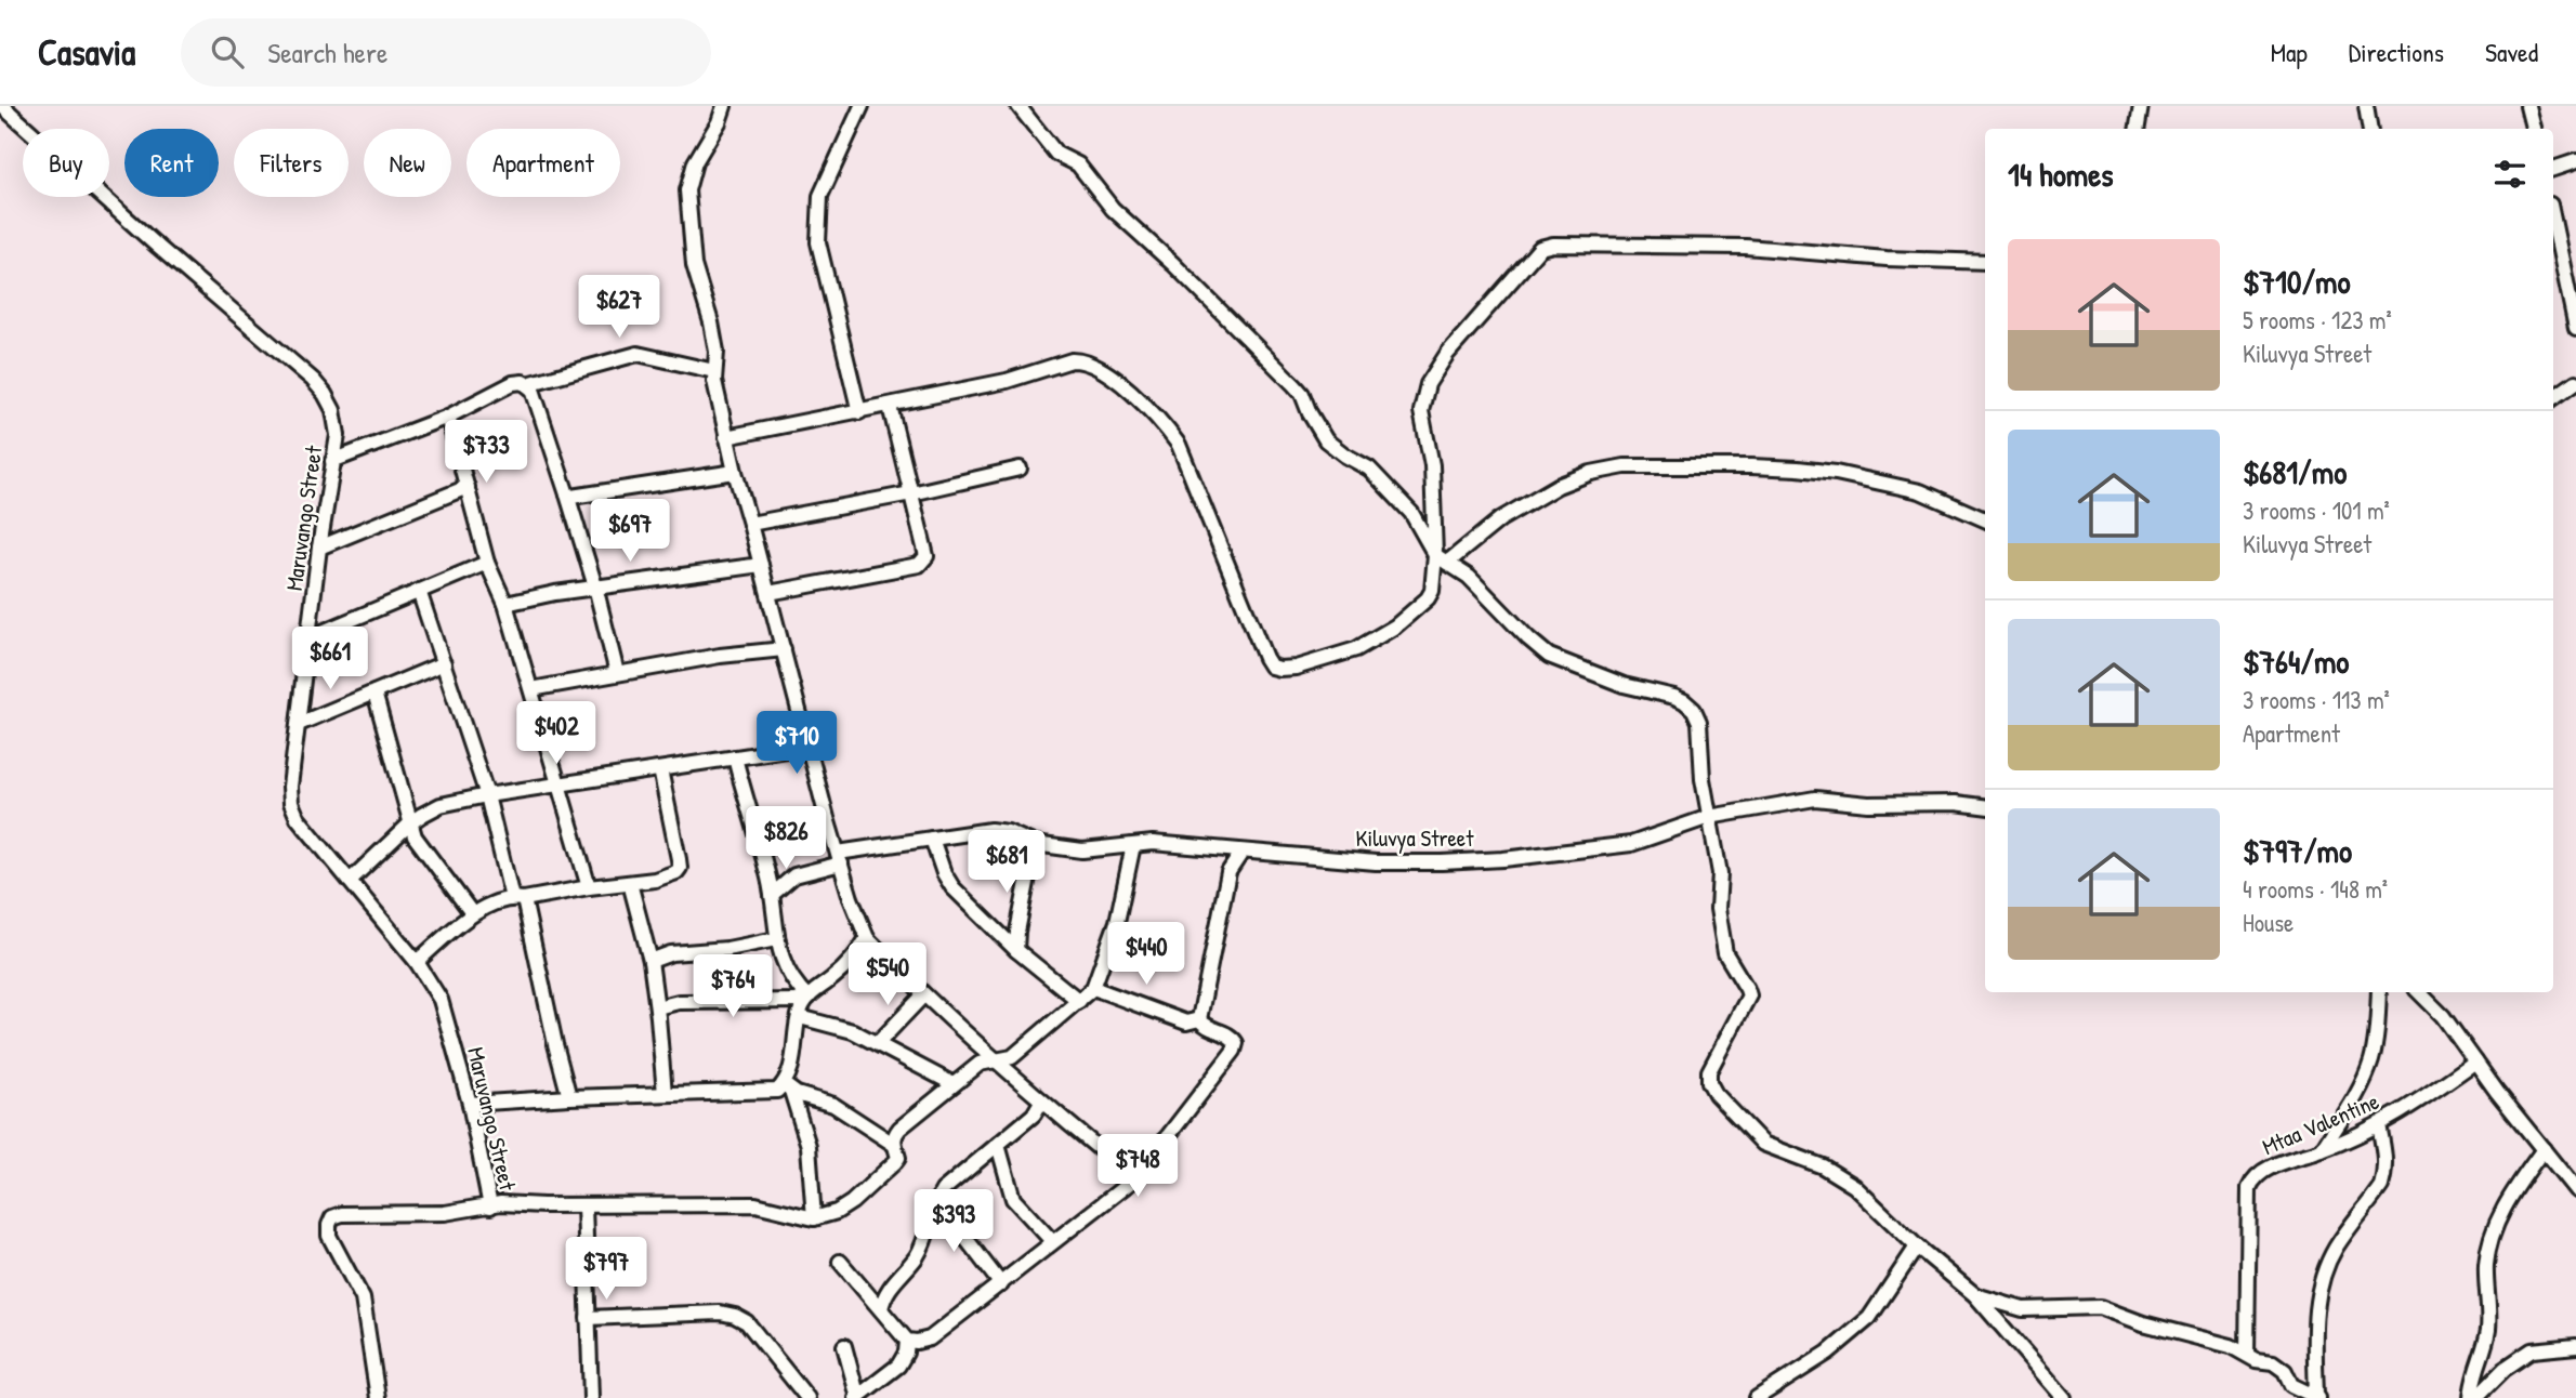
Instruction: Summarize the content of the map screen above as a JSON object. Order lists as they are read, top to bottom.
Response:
{
  "streets": {
    "street": ["Maruvango Street", "Kiluvya Street", "Mtaa Valentine"]
  },
  "page": {
    "header": "Casavia",
    "search": "Search here",
    "nav": ["Map", "Directions", "Saved"],
    "chip": [
      "Buy",
      "Rent",
      "Filters",
      "New",
      "Apartment"
    ],
    "heading": "14 homes",
    "list": [
      {
        "name": "$710/mo",
        "note": "5 rooms · 123 m² · Kiluvya Street"
      },
      {
        "name": "$681/mo",
        "note": "3 rooms · 101 m² · Kiluvya Street"
      },
      {
        "name": "$764/mo",
        "note": "3 rooms · 113 m² · Apartment"
      },
      {
        "name": "$797/mo",
        "note": "4 rooms · 148 m² · House"
      }
    ],
    "price": [
      "$627",
      "$733",
      "$697",
      "$661",
      "$402",
      "$710",
      "$826",
      "$681",
      "$440",
      "$540",
      "$764",
      "$748",
      "$393",
      "$797"
    ]
  }
}
